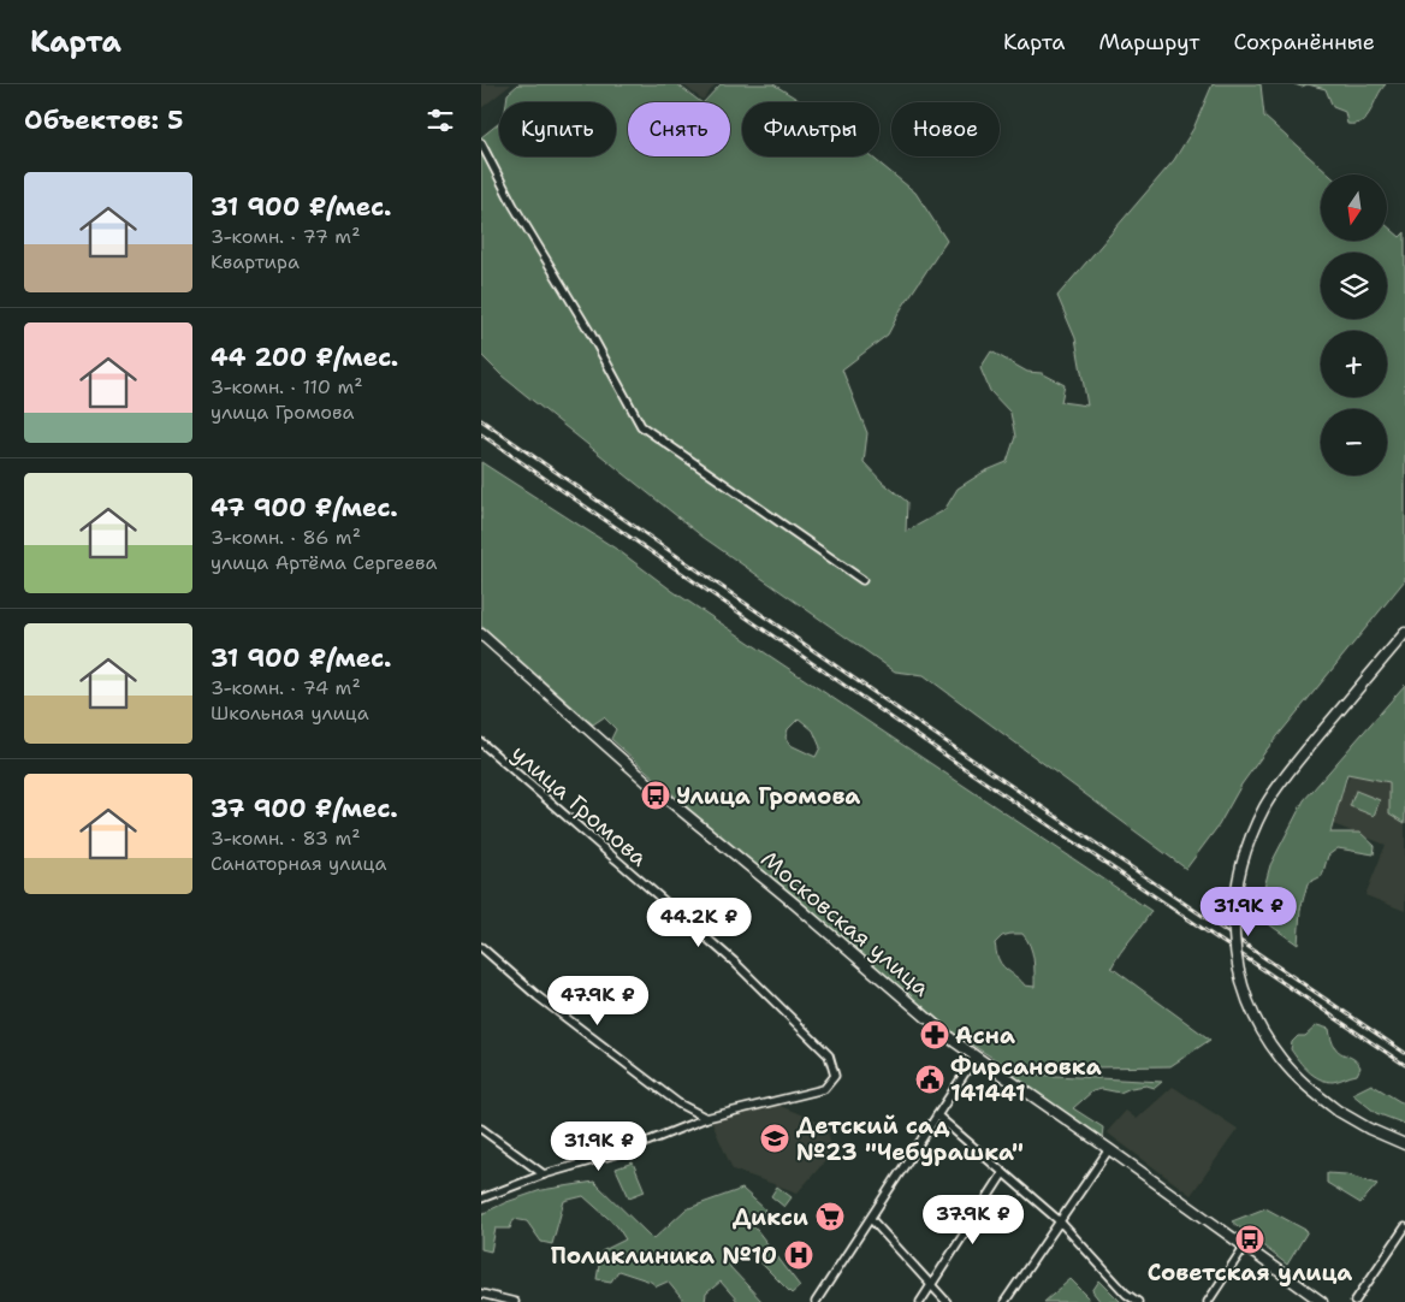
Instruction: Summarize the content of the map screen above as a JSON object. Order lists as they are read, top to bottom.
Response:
{
  "streets": {
    "street": ["улица Громова", "Московская улица"]
  },
  "places": {
    "bus stop": ["Улица Громова", "Советская улица"],
    "pharmacy": ["Асна"],
    "public building": ["Фирсановка 141441"],
    "school or university": ["Детский сад №23 \"Чебурашка\""],
    "supermarket": ["Дикси"],
    "hospital": ["Поликлиника №10"]
  },
  "north": "bottom",
  "page": {
    "header": "Карта",
    "nav": ["Карта", "Маршрут", "Сохранённые"],
    "heading": "Объектов: 5",
    "chip": [
      "Купить",
      "Снять",
      "Фильтры",
      "Новое"
    ],
    "list": [
      {
        "name": "31 900 ₽/мес.",
        "note": "3-комн. · 77 m² · Квартира"
      },
      {
        "name": "44 200 ₽/мес.",
        "note": "3-комн. · 110 m² · улица Громова"
      },
      {
        "name": "47 900 ₽/мес.",
        "note": "3-комн. · 86 m² · улица Артёма Сергеева"
      },
      {
        "name": "31 900 ₽/мес.",
        "note": "3-комн. · 74 m² · Школьная улица"
      },
      {
        "name": "37 900 ₽/мес.",
        "note": "3-комн. · 83 m² · Санаторная улица"
      }
    ],
    "map_buttons": ["+", "−"],
    "price": [
      "31.9K ₽",
      "44.2K ₽",
      "47.9K ₽",
      "31.9K ₽",
      "37.9K ₽"
    ]
  }
}
